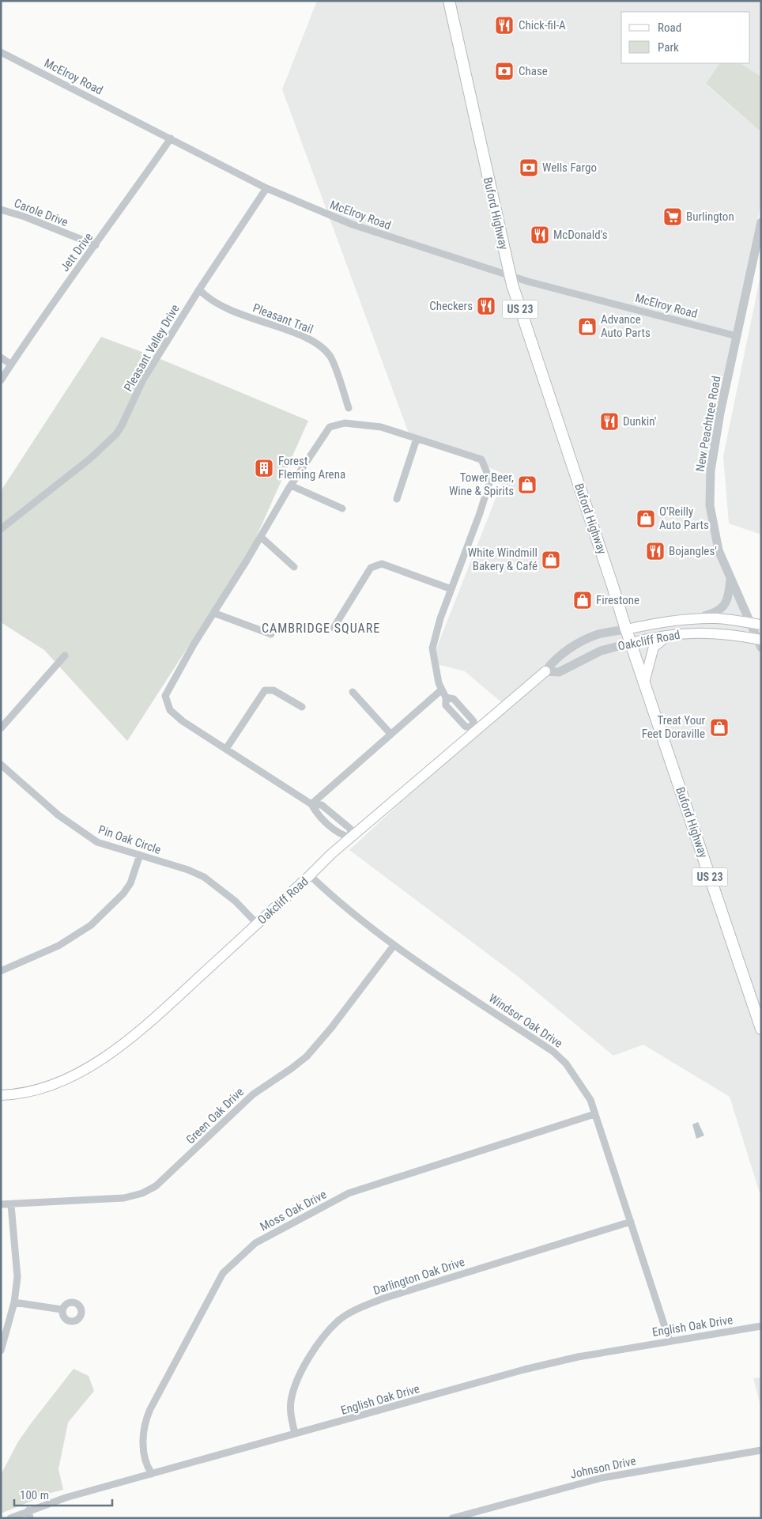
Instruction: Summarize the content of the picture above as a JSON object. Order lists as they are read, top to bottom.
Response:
{
  "streets": {
    "main road": ["Buford Highway", "US 23", "Oakcliff Road"],
    "street": [
      "McElroy Road",
      "Carole Drive",
      "Jett Drive",
      "Pleasant Trail",
      "Pleasant Valley Drive",
      "New Peachtree Road",
      "Pin Oak Circle",
      "Windsor Oak Drive",
      "Green Oak Drive",
      "Moss Oak Drive",
      "Darlington Oak Drive",
      "English Oak Drive",
      "Johnson Drive"
    ]
  },
  "crossings": [
    ["McElroy Road", "Buford Highway"],
    ["McElroy Road", "Jett Drive"],
    ["McElroy Road", "Pleasant Valley Drive"],
    ["McElroy Road", "New Peachtree Road"],
    ["Carole Drive", "Jett Drive"],
    ["Buford Highway", "Oakcliff Road"],
    ["Pleasant Trail", "Pleasant Valley Drive"],
    ["New Peachtree Road", "Oakcliff Road"],
    ["Oakcliff Road", "Pin Oak Circle"],
    ["Oakcliff Road", "Windsor Oak Drive"],
    ["Windsor Oak Drive", "Green Oak Drive"],
    ["Windsor Oak Drive", "Moss Oak Drive"],
    ["Windsor Oak Drive", "Darlington Oak Drive"],
    ["Windsor Oak Drive", "English Oak Drive"],
    ["Moss Oak Drive", "English Oak Drive"],
    ["Darlington Oak Drive", "English Oak Drive"]
  ],
  "districts": ["CAMBRIDGE SQUARE"],
  "places": {
    "restaurant": [
      "Chick-fil-A",
      "McDonald's",
      "Checkers",
      "Dunkin'",
      "Bojangles'"
    ],
    "bank": ["Chase", "Wells Fargo"],
    "supermarket": ["Burlington"],
    "shop": [
      "Advance Auto Parts",
      "Tower Beer, Wine & Spirits",
      "O'Reilly Auto Parts",
      "White Windmill Bakery & Café",
      "Firestone",
      "Treat Your Feet Doraville"
    ],
    "building": ["Forest Fleming Arena"]
  },
  "legend": ["Road", "Park"],
  "scale_bar": "100 m"
}
